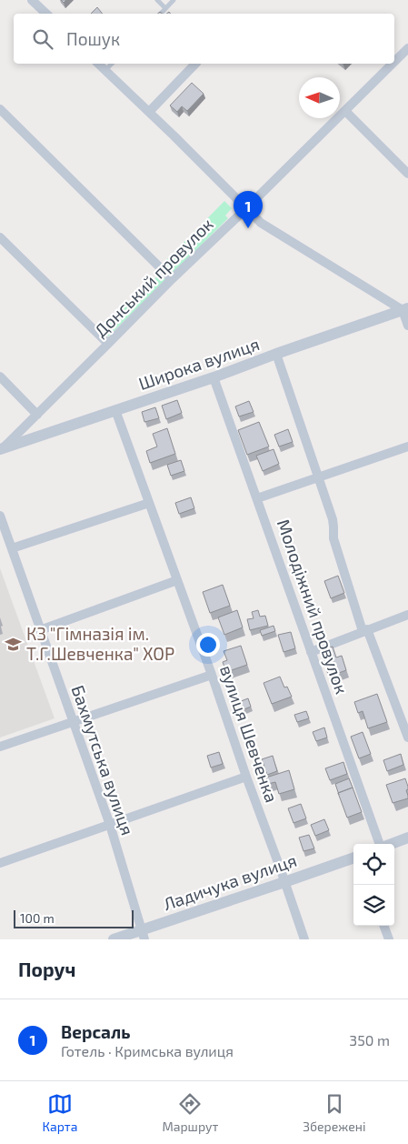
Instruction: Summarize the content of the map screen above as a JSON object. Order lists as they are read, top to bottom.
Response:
{
  "streets": {
    "street": [
      "Донський провулок",
      "Широка вулиця",
      "Молодіжний провулок",
      "вулиця Шевченка",
      "Бахмутська вулиця",
      "Ладичука вулиця"
    ]
  },
  "crossings": [
    ["Донський провулок", "Широка вулиця"],
    ["Широка вулиця", "Молодіжний провулок"],
    ["Широка вулиця", "вулиця Шевченка"],
    ["вулиця Шевченка", "Ладичука вулиця"],
    ["Бахмутська вулиця", "Ладичука вулиця"]
  ],
  "places": {
    "school or university": ["КЗ \"Гімназія ім. Т.Г.Шевченка\" ХОР"]
  },
  "scale_bar": "100 m",
  "north": "left",
  "page": {
    "search": "Пошук",
    "pins": "1",
    "scale": "100 m",
    "heading": "Поруч",
    "list": [
      {
        "mark": "1",
        "name": "Версаль",
        "note": "Готель · Кримська вулиця",
        "value": "350 m"
      }
    ],
    "nav": ["Карта", "Маршрут", "Збережені"]
  }
}
